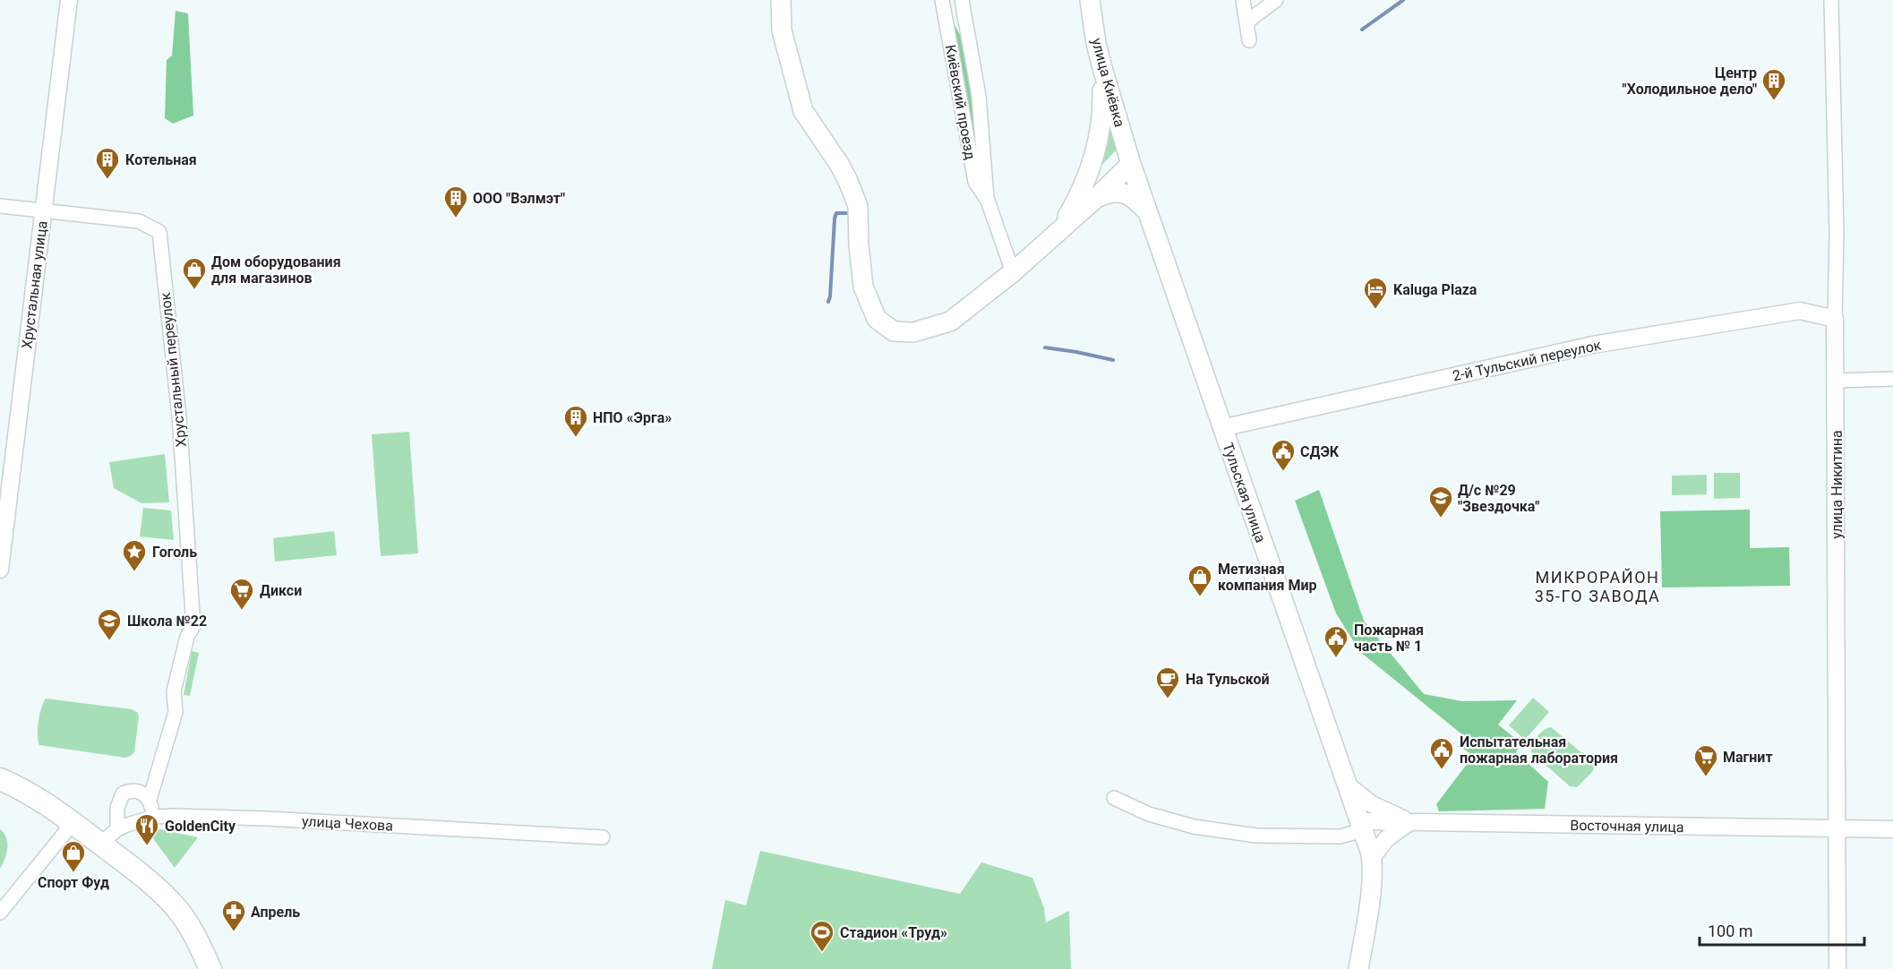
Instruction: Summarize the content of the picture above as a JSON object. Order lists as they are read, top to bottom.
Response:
{
  "streets": {
    "main road": ["улица Киёвка", "Тульская улица"],
    "street": [
      "Киёвский проезд",
      "Хрустальная улица",
      "2-й Тульский переулок",
      "Хрустальный переулок",
      "улица Никитина",
      "улица Чехова",
      "Восточная улица"
    ]
  },
  "crossings": [
    ["улица Киёвка", "Тульская улица"],
    ["Хрустальная улица", "Хрустальный переулок"],
    ["2-й Тульский переулок", "улица Никитина"],
    ["2-й Тульский переулок", "Тульская улица"],
    ["улица Никитина", "Восточная улица"],
    ["Тульская улица", "Восточная улица"]
  ],
  "districts": ["МИКРОРАЙОН 35-ГО ЗАВОДА"],
  "places": {
    "building": [
      "Центр \"Холодильное дело\"",
      "Котельная",
      "ООО \"Вэлмэт\"",
      "НПО «Эрга»"
    ],
    "shop": ["Дом оборудования для магазинов", "Метизная компания Мир", "Спорт Фуд"],
    "hotel": ["Kaluga Plaza"],
    "public building": ["СДЭК", "Пожарная часть № 1", "Испытательная пожарная лаборатория"],
    "school or university": ["Д/с №29 \"Звездочка\"", "Школа №22"],
    "place": ["Гоголь"],
    "supermarket": ["Дикси", "Магнит"],
    "cafe": ["На Тульской"],
    "restaurant": ["GoldenCity"],
    "pharmacy": ["Апрель"],
    "sports": ["Стадион «Труд»"]
  },
  "scale_bar": "100 m"
}
